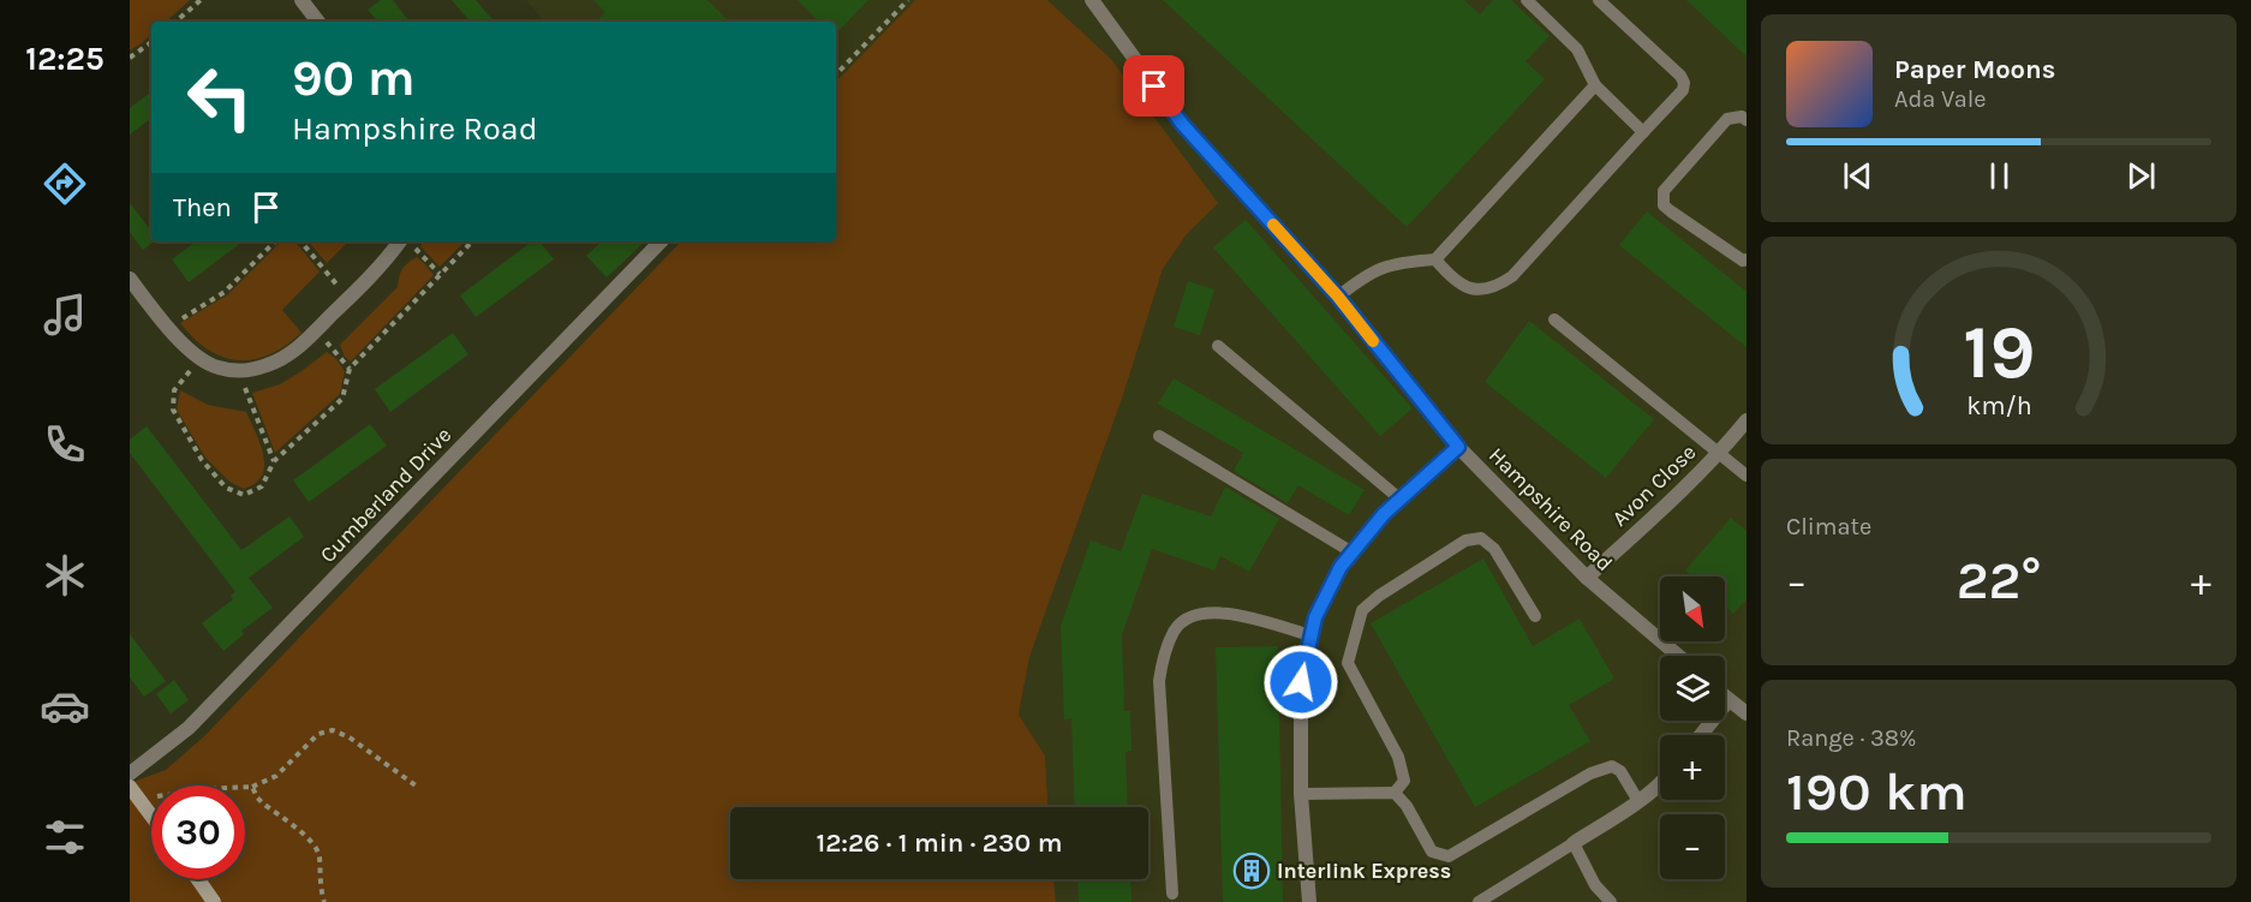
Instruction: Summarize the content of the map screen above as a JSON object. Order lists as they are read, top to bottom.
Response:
{
  "streets": {
    "street": ["Avon Close", "Cumberland Drive", "Hampshire Road"]
  },
  "crossings": [
    ["Avon Close", "Hampshire Road"]
  ],
  "places": {
    "building": ["Interlink Express"]
  },
  "north": "bottom right",
  "page": {
    "tabs": "12:25",
    "turn": ["90 m", "Hampshire Road"],
    "song": ["Paper Moons", "Ada Vale"],
    "then": "Then",
    "tile": [
      "Climate",
      ["Range · 38%", "190 km"]
    ],
    "heat": ["−", "22°", "+"],
    "map_buttons": ["+", "−"],
    "limit": "30",
    "trip": "12:26 · 1 min · 230 m",
    "gauge": ["19", "km/h"]
  }
}
